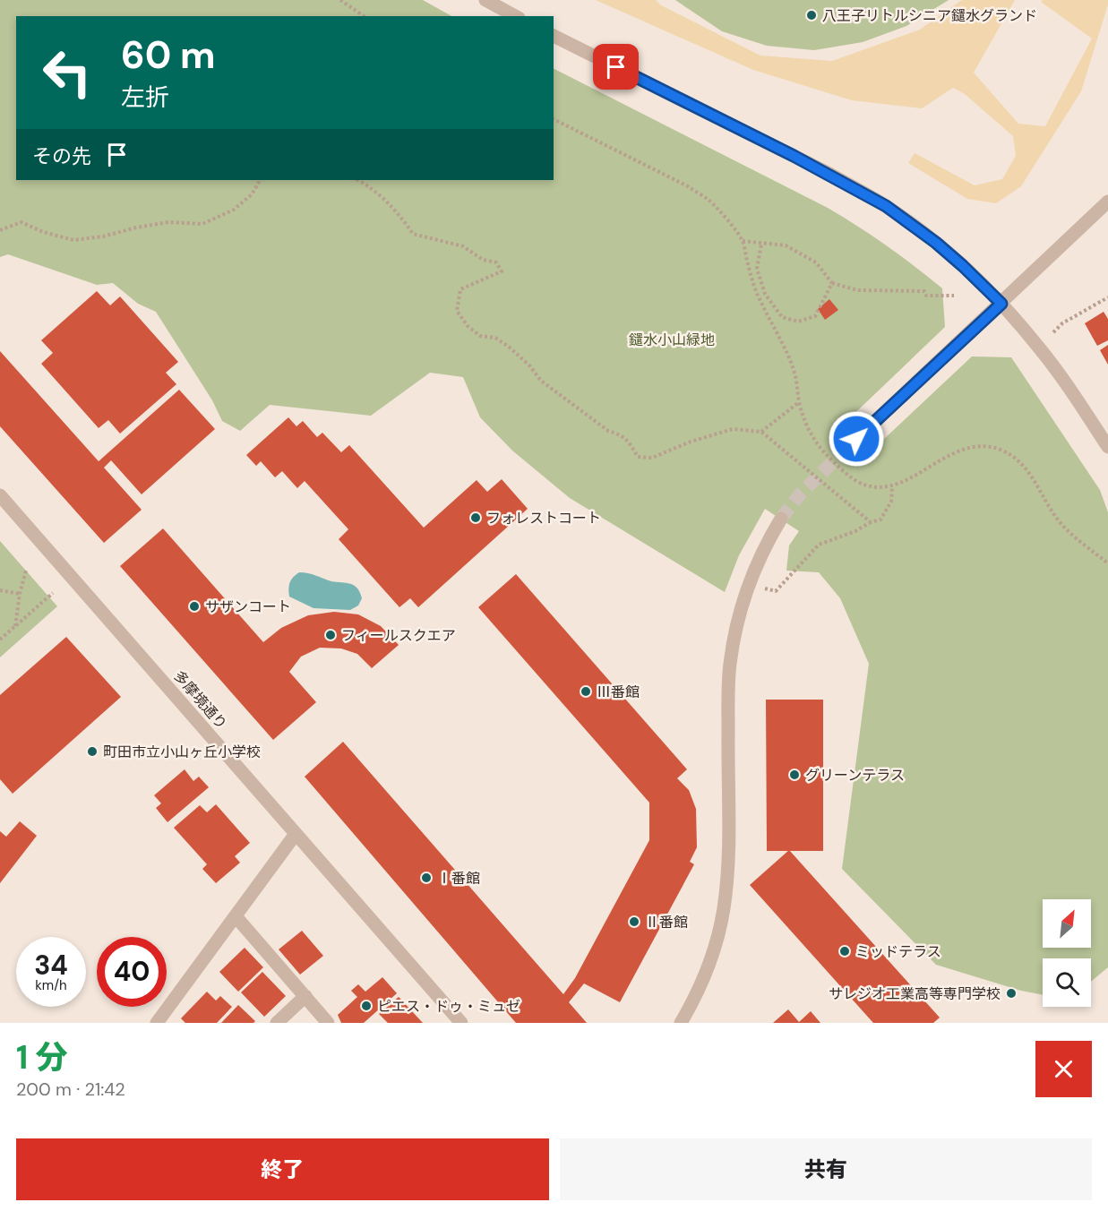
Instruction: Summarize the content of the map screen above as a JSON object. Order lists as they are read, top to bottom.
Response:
{
  "streets": {
    "street": ["多摩境通り"]
  },
  "parks": ["鑓水小山緑地"],
  "places": [
    "八王子リトルシニア鑓水グランド",
    "フォレストコート",
    "サザンコート",
    "フィールスクエア",
    "Ⅲ番館",
    "町田市立小山ヶ丘小学校",
    "グリーンテラス",
    "Ⅰ番館",
    "Ⅱ番館",
    "ミッドテラス",
    "サレジオ工業高等専門学校",
    "ピエス・ドゥ・ミュゼ"
  ],
  "north": "top right",
  "page": {
    "turn": ["60 m", "左折"],
    "then": "その先",
    "speed": "34 km/h",
    "limit": "40",
    "heading": ["1 分", "200 m · 21:42"],
    "buttons": ["終了", "共有"]
  }
}
